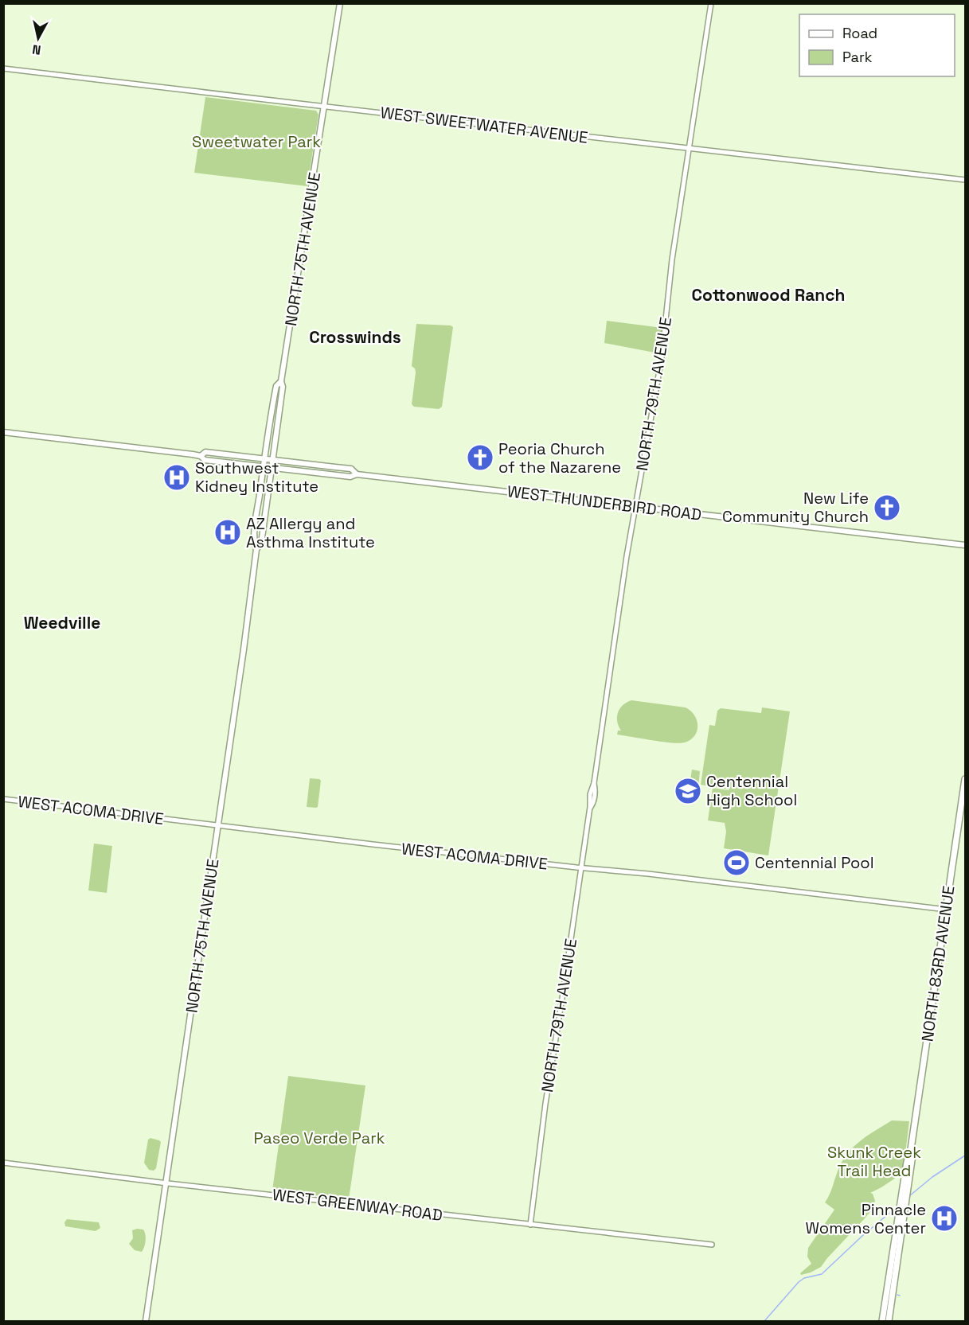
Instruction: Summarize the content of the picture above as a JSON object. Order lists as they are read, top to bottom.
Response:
{
  "streets": {
    "main road": ["NORTH 75TH AVENUE", "WEST THUNDERBIRD ROAD", "NORTH 83RD AVENUE"],
    "street": [
      "WEST SWEETWATER AVENUE",
      "NORTH 79TH AVENUE",
      "WEST ACOMA DRIVE",
      "WEST GREENWAY ROAD"
    ]
  },
  "crossings": [
    ["WEST SWEETWATER AVENUE", "NORTH 75TH AVENUE"],
    ["WEST SWEETWATER AVENUE", "NORTH 79TH AVENUE"],
    ["NORTH 75TH AVENUE", "WEST THUNDERBIRD ROAD"],
    ["NORTH 75TH AVENUE", "WEST ACOMA DRIVE"],
    ["NORTH 75TH AVENUE", "WEST GREENWAY ROAD"],
    ["NORTH 79TH AVENUE", "WEST THUNDERBIRD ROAD"],
    ["NORTH 79TH AVENUE", "WEST ACOMA DRIVE"],
    ["NORTH 79TH AVENUE", "WEST GREENWAY ROAD"],
    ["WEST ACOMA DRIVE", "NORTH 83RD AVENUE"]
  ],
  "districts": ["Cottonwood Ranch", "Crosswinds", "Weedville"],
  "parks": ["Sweetwater Park", "Paseo Verde Park", "Skunk Creek Trail Head"],
  "places": {
    "church": ["Peoria Church of the Nazarene", "New Life Community Church"],
    "hospital": ["Southwest Kidney Institute", "AZ Allergy and Asthma Institute", "Pinnacle Womens Center"],
    "school or university": ["Centennial High School"],
    "sports": ["Centennial Pool"]
  },
  "legend": ["Road", "Park"],
  "north": "bottom"
}
